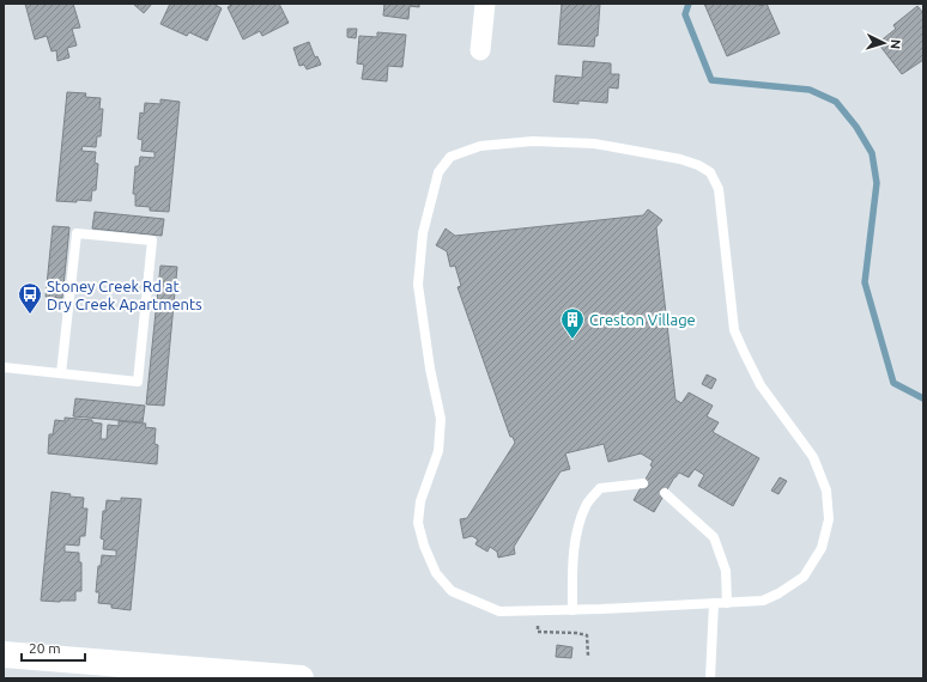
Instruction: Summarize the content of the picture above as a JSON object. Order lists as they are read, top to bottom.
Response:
{
  "places": {
    "bus stop": ["Stoney Creek Rd at Dry Creek Apartments"],
    "building": ["Creston Village"]
  },
  "scale_bar": "20 m",
  "north": "right"
}
